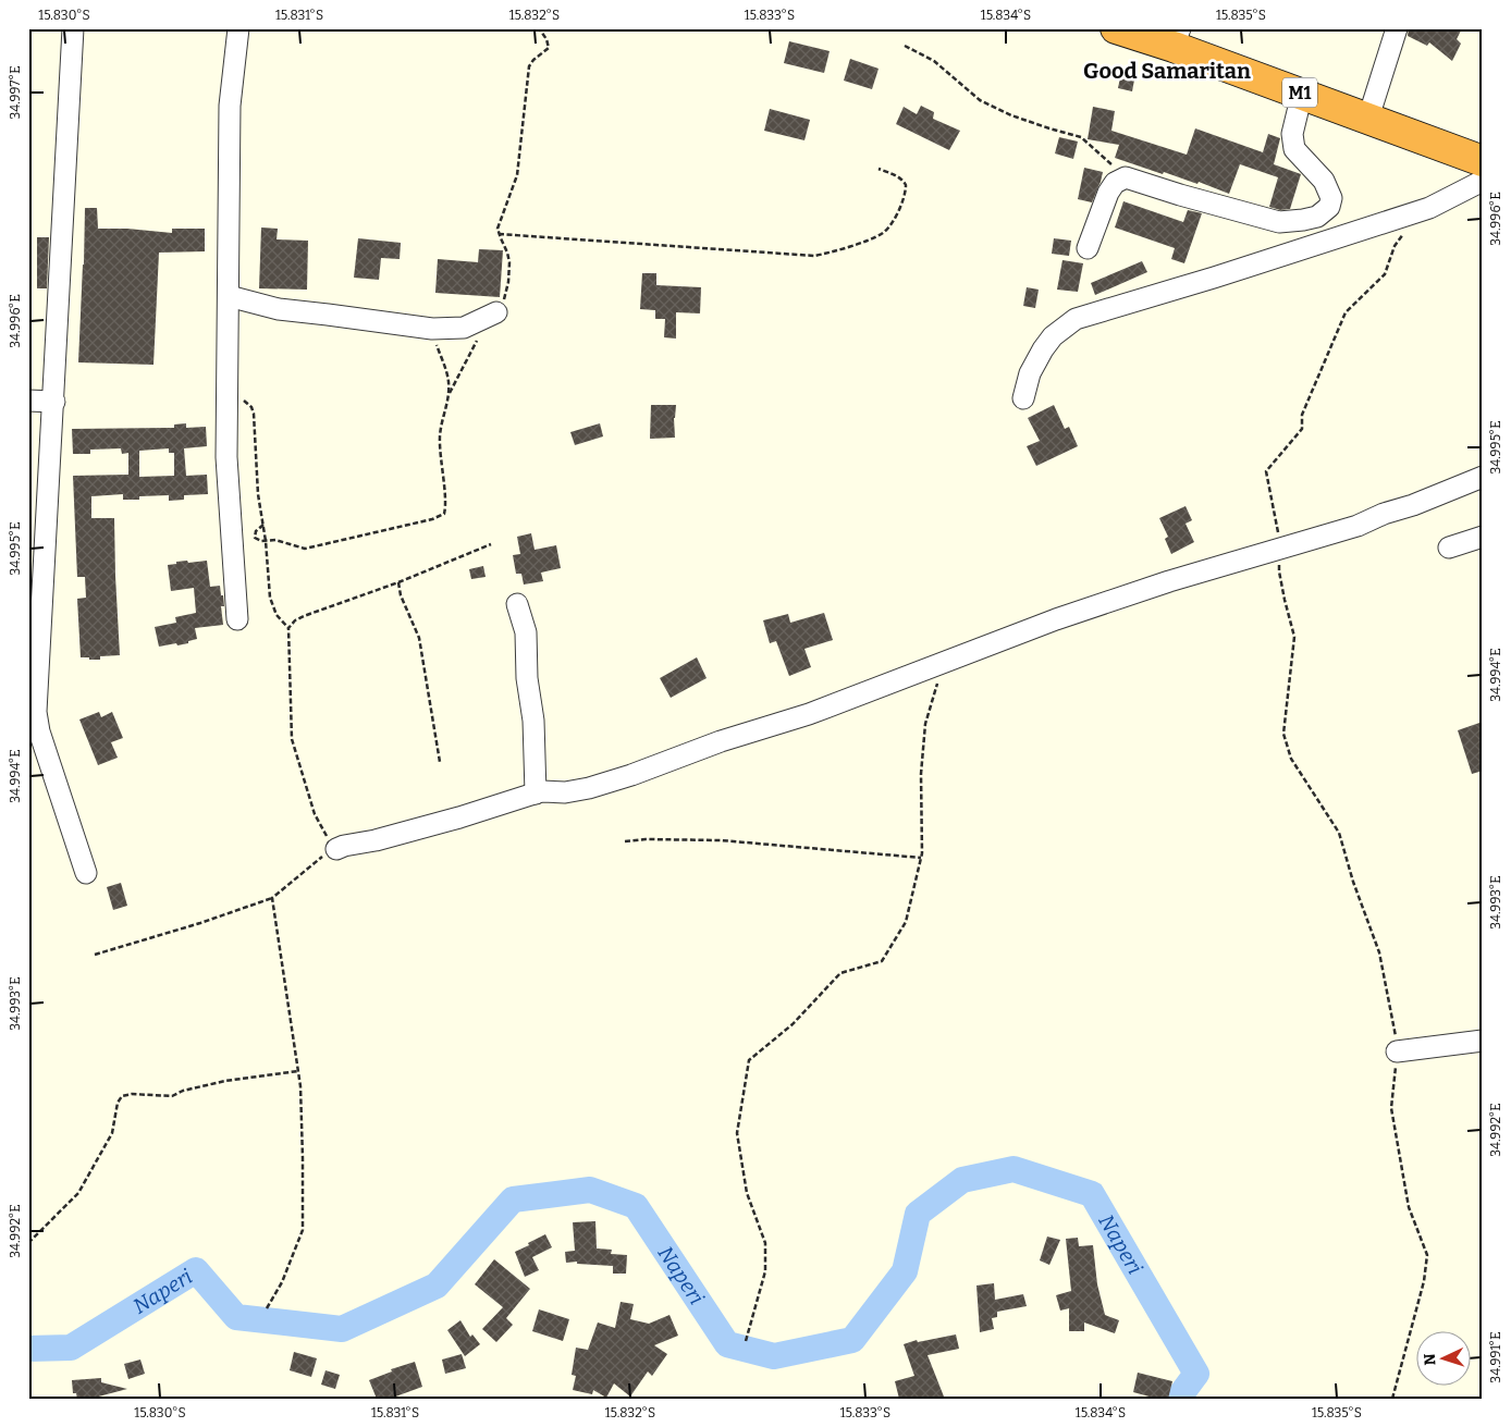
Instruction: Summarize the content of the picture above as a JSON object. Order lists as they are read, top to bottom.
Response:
{
  "streets": {
    "highway": ["M1"]
  },
  "districts": ["Good Samaritan"],
  "water": ["Naperi"],
  "north": "left",
  "coordinates": [
    "15.830°S",
    "15.831°S",
    "15.832°S",
    "15.833°S",
    "15.834°S",
    "15.835°S",
    "34.997°E",
    "34.996°E",
    "34.995°E",
    "34.994°E",
    "34.993°E",
    "34.992°E",
    "34.991°E"
  ]
}
